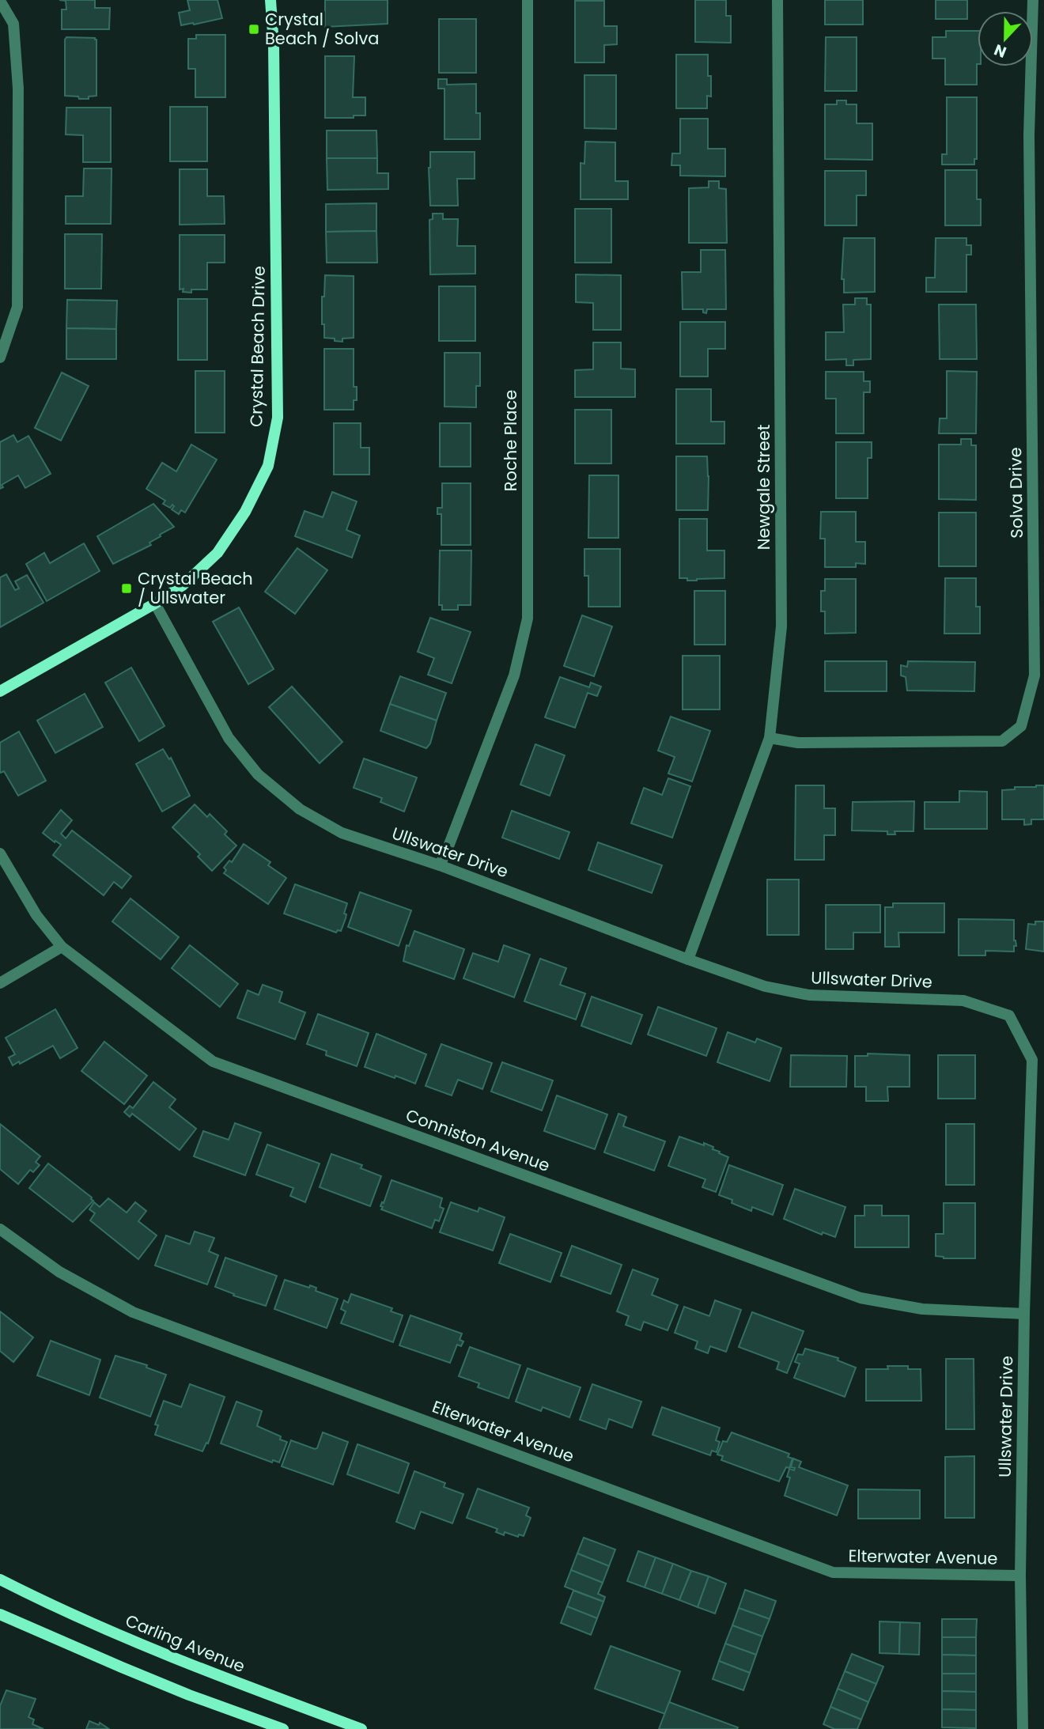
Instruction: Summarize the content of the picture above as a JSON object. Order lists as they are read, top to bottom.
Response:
{
  "streets": {
    "street": [
      "Crystal Beach Drive",
      "Roche Place",
      "Newgale Street",
      "Solva Drive",
      "Ullswater Drive",
      "Conniston Avenue",
      "Elterwater Avenue",
      "Carling Avenue"
    ]
  },
  "crossings": [
    ["Crystal Beach Drive", "Ullswater Drive"],
    ["Roche Place", "Ullswater Drive"],
    ["Newgale Street", "Solva Drive"],
    ["Newgale Street", "Ullswater Drive"],
    ["Ullswater Drive", "Conniston Avenue"],
    ["Ullswater Drive", "Elterwater Avenue"]
  ],
  "places": {
    "transit": ["Crystal Beach / Solva", "Crystal Beach / Ullswater"]
  },
  "north": "bottom"
}
